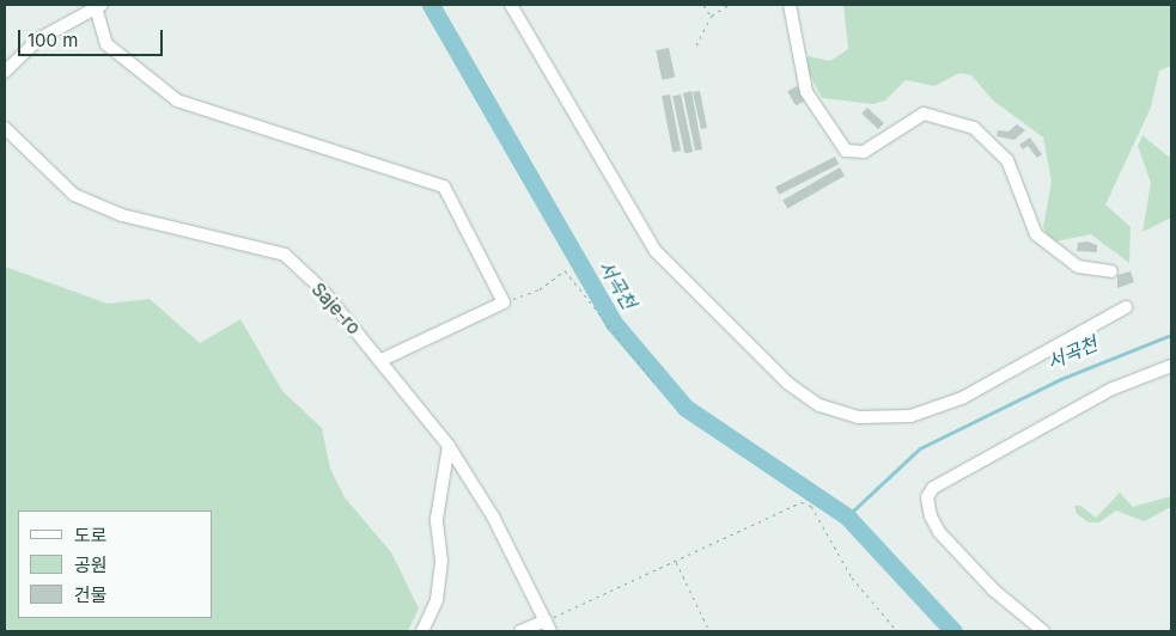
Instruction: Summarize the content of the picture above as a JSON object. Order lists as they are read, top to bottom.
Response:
{
  "streets": {
    "street": ["Saje-ro"]
  },
  "water": ["서곡천"],
  "legend": ["도로", "공원", "건물"],
  "scale_bar": "100 m"
}
